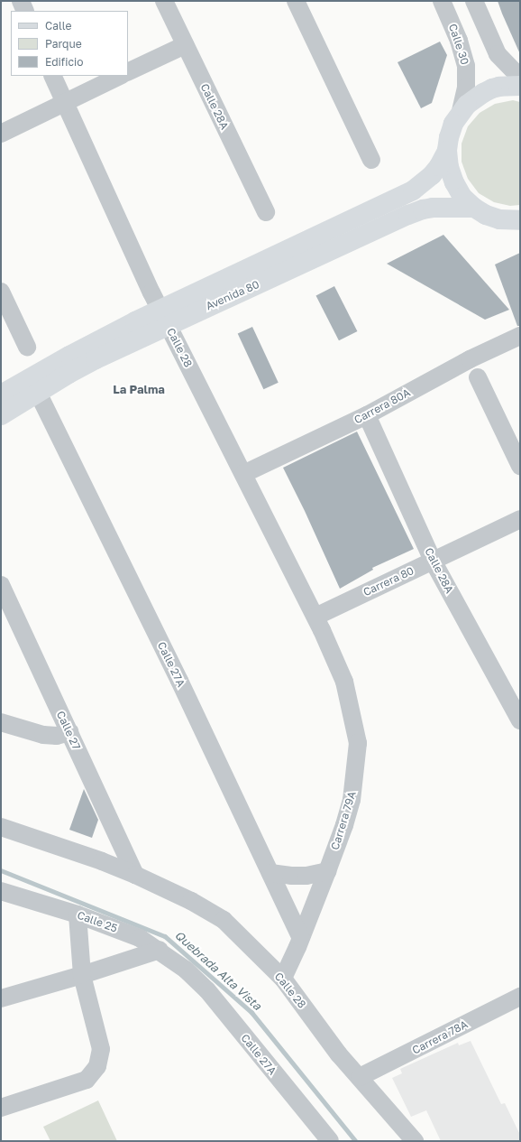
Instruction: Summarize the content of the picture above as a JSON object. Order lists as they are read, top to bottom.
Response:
{
  "streets": {
    "main road": ["Avenida 80"],
    "street": [
      "Calle 30",
      "Calle 28A",
      "Calle 28",
      "Carrera 80A",
      "Carrera 80",
      "Calle 27A",
      "Calle 27",
      "Carrera 79A",
      "Calle 25",
      "Carrera 78A"
    ]
  },
  "crossings": [
    ["Calle 28A", "Carrera 80A"],
    ["Calle 28A", "Carrera 80"],
    ["Avenida 80", "Calle 28"],
    ["Avenida 80", "Calle 27A"],
    ["Calle 28", "Carrera 80A"],
    ["Calle 28", "Carrera 80"],
    ["Calle 28", "Calle 27"],
    ["Calle 28", "Carrera 79A"],
    ["Calle 28", "Carrera 78A"],
    ["Carrera 80", "Carrera 79A"],
    ["Calle 27A", "Carrera 79A"],
    ["Calle 27A", "Calle 25"]
  ],
  "districts": ["La Palma"],
  "water": ["Quebrada Alta Vista"],
  "legend": ["Calle", "Parque", "Edificio"]
}
